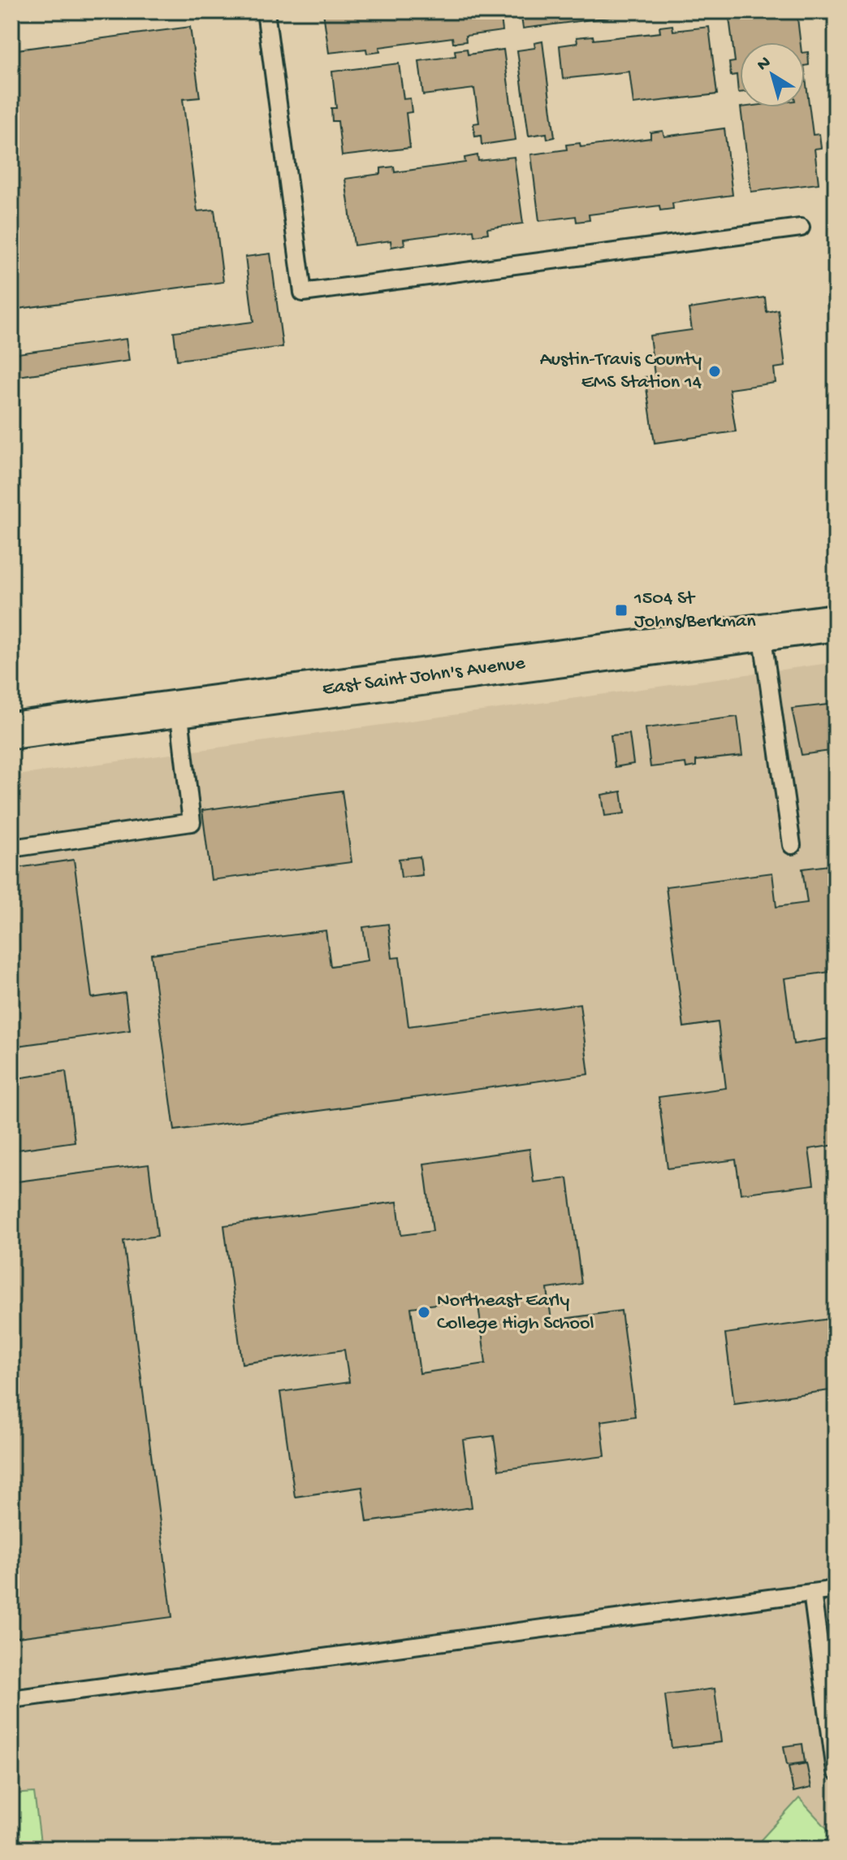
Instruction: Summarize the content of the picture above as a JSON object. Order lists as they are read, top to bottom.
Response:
{
  "streets": {
    "street": ["East Saint John's Avenue"]
  },
  "places": {
    "other": ["Austin-Travis County EMS Station 14", "Northeast Early College High School"],
    "transit": ["1504 St Johns/Berkman"]
  },
  "north": "top left"
}
